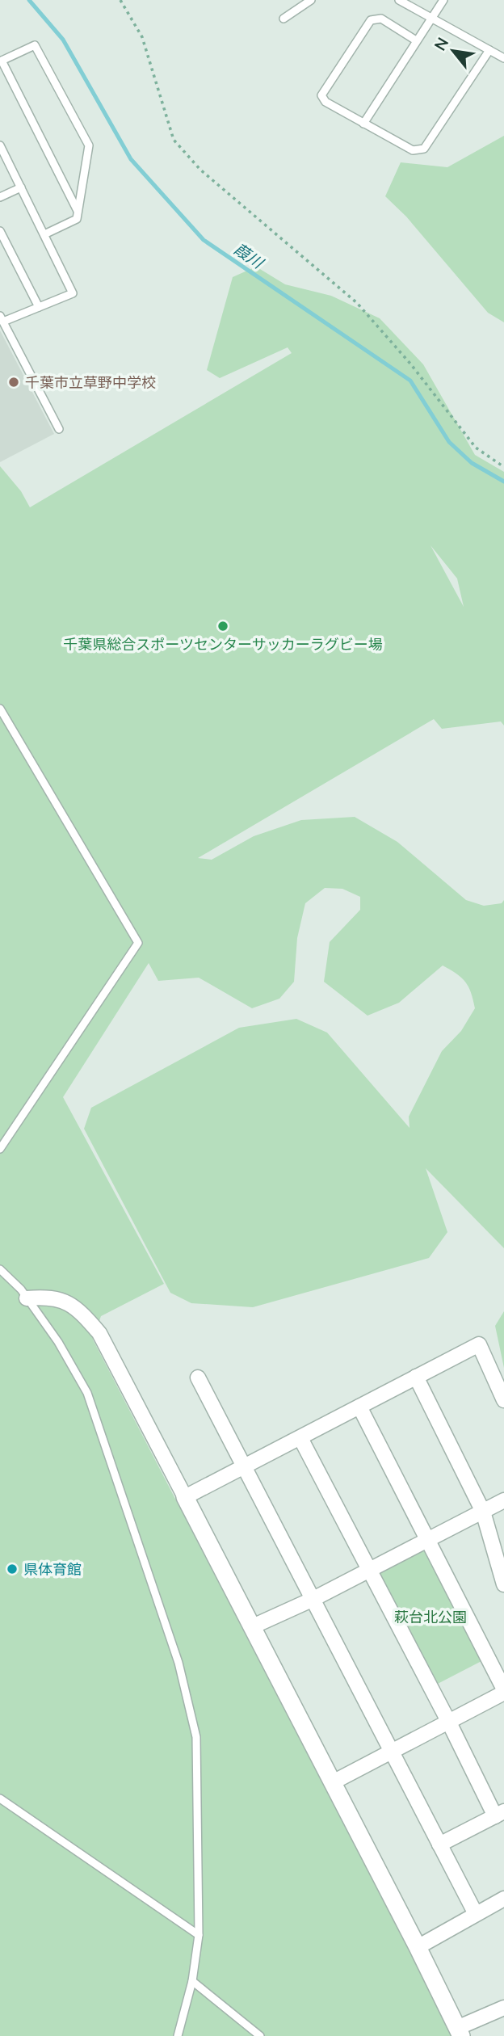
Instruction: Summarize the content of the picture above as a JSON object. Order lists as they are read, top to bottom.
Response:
{
  "water": ["葭川"],
  "parks": ["萩台北公園"],
  "places": ["千葉市立草野中学校", "千葉県総合スポーツセンターサッカーラグビー場", "県体育館"],
  "north": "top left"
}
